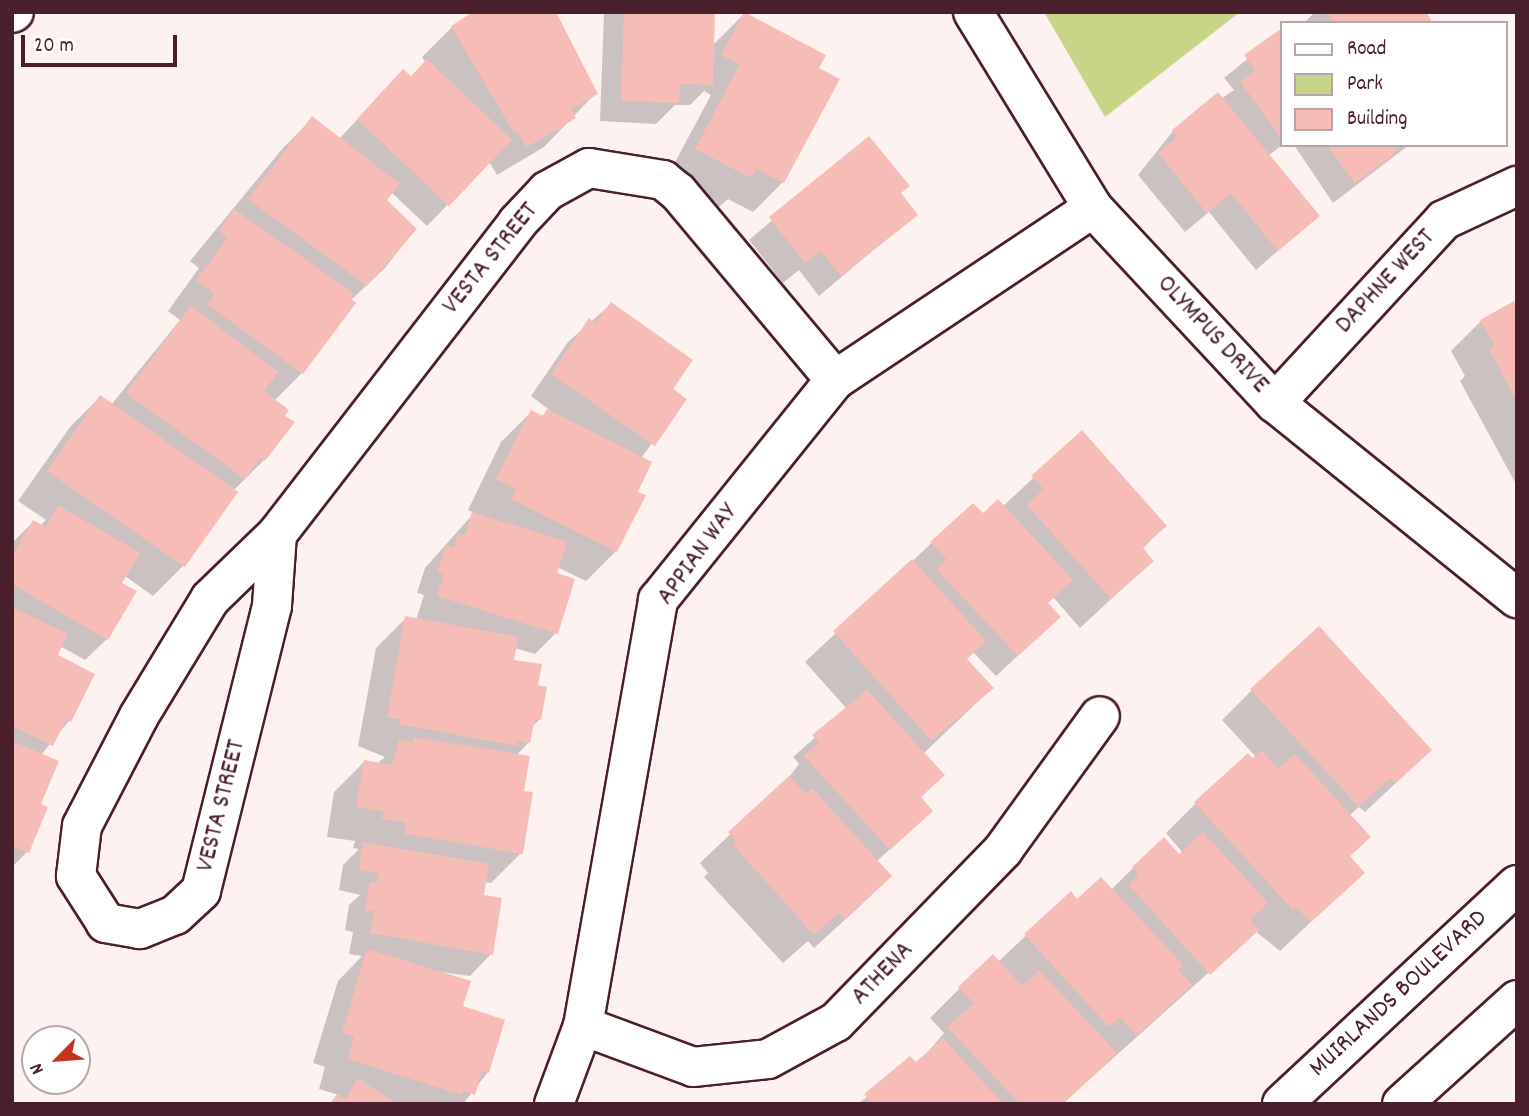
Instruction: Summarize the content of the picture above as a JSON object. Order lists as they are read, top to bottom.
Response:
{
  "streets": {
    "street": [
      "VESTA STREET",
      "DAPHNE WEST",
      "OLYMPUS DRIVE",
      "APPIAN WAY",
      "ATHENA",
      "MUIRLANDS BOULEVARD"
    ]
  },
  "crossings": [
    ["VESTA STREET", "APPIAN WAY"],
    ["DAPHNE WEST", "OLYMPUS DRIVE"],
    ["OLYMPUS DRIVE", "APPIAN WAY"],
    ["APPIAN WAY", "ATHENA"]
  ],
  "legend": ["Road", "Park", "Building"],
  "scale_bar": "20 m",
  "north": "bottom left"
}
